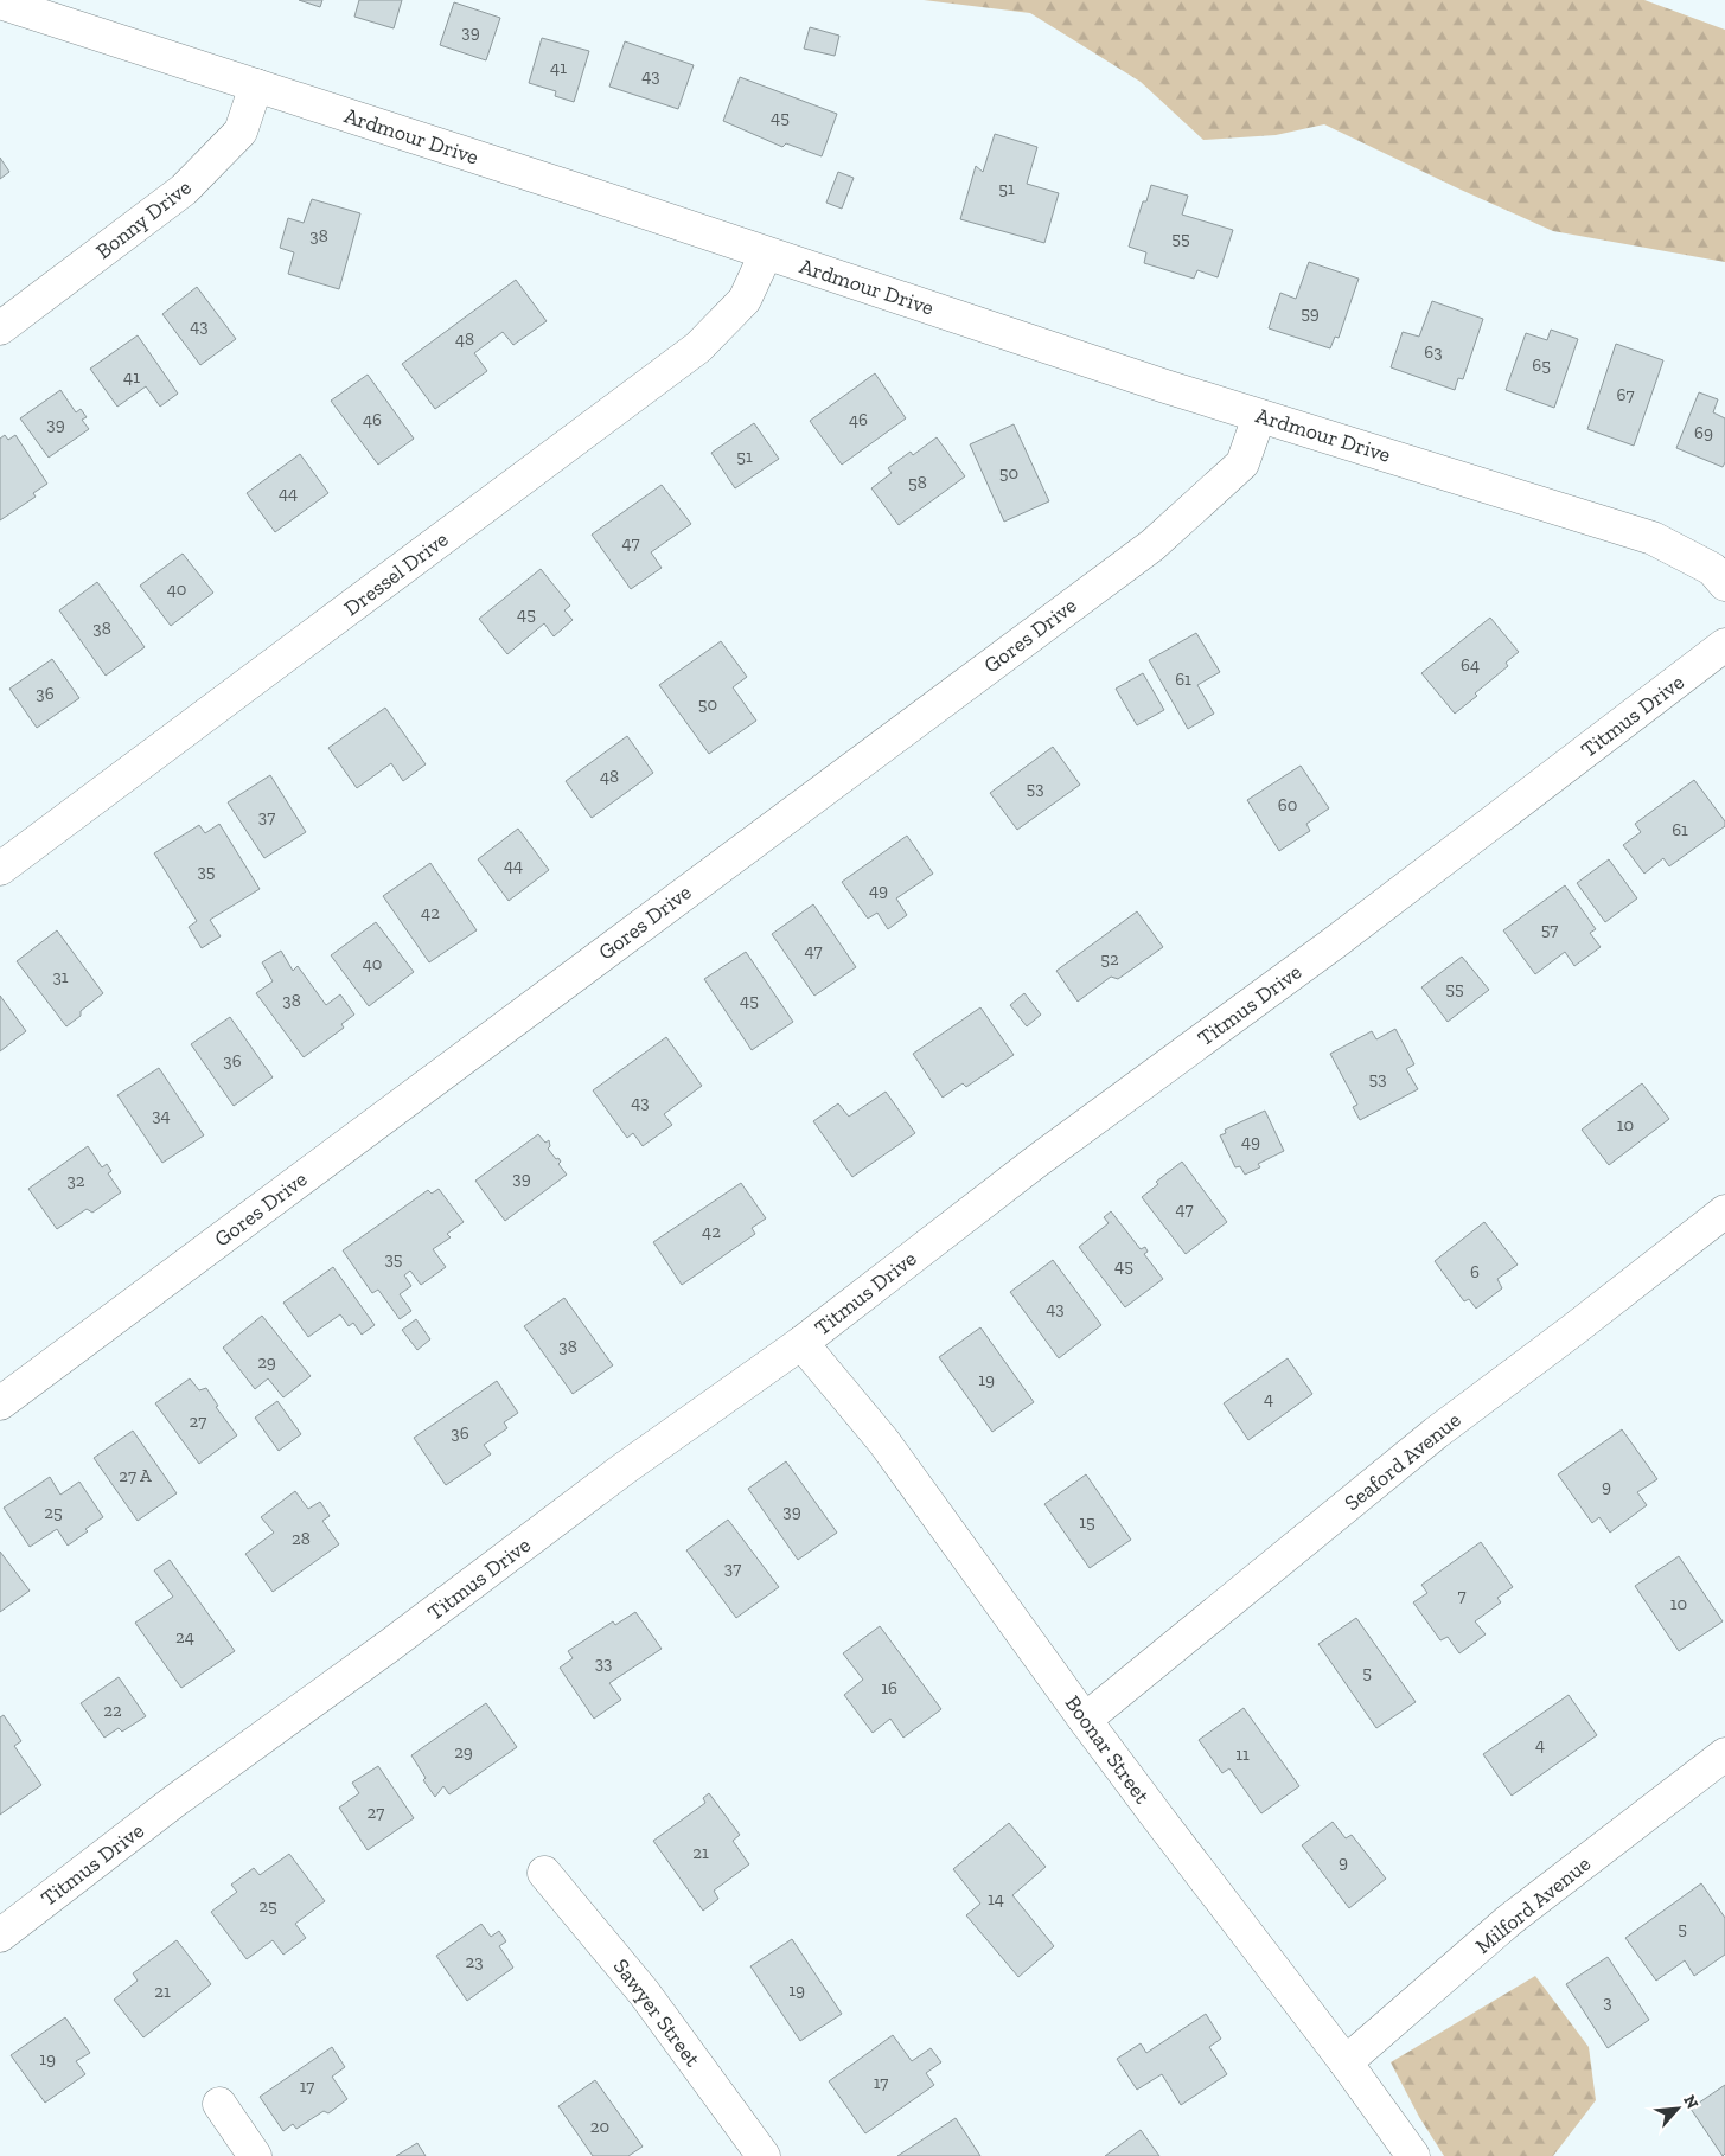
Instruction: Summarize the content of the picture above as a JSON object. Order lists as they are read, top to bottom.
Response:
{
  "streets": {
    "street": [
      "Ardmour Drive",
      "Bonny Drive",
      "Dressel Drive",
      "Gores Drive",
      "Titmus Drive",
      "Seaford Avenue",
      "Boonar Street",
      "Milford Avenue",
      "Sawyer Street"
    ]
  },
  "crossings": [
    ["Ardmour Drive", "Bonny Drive"],
    ["Ardmour Drive", "Dressel Drive"],
    ["Ardmour Drive", "Gores Drive"],
    ["Titmus Drive", "Boonar Street"],
    ["Seaford Avenue", "Boonar Street"],
    ["Boonar Street", "Milford Avenue"]
  ],
  "house_numbers": [
    "39",
    "41",
    "43",
    "45",
    "51",
    "38",
    "55",
    "59",
    "43",
    "48",
    "63",
    "65",
    "41",
    "67",
    "46",
    "46",
    "39",
    "69",
    "51",
    "50",
    "58",
    "44",
    "47",
    "40",
    "45",
    "38",
    "64",
    "61",
    "36",
    "50",
    "48",
    "53",
    "60",
    "37",
    "61",
    "44",
    "35",
    "49",
    "42",
    "57",
    "47",
    "52",
    "40",
    "31",
    "55",
    "38",
    "45",
    "36",
    "53",
    "43",
    "34",
    "10",
    "49",
    "39",
    "32",
    "47",
    "42",
    "35",
    "45",
    "6",
    "43",
    "38",
    "29",
    "19",
    "4",
    "27",
    "36",
    "27 A",
    "9",
    "39",
    "25",
    "15",
    "28",
    "37",
    "7",
    "10",
    "24",
    "33",
    "5",
    "16",
    "22",
    "4",
    "29",
    "11",
    "27",
    "21",
    "9",
    "14",
    "25",
    "5",
    "23",
    "19",
    "21",
    "3",
    "19",
    "17",
    "17",
    "20"
  ],
  "north": "top right"
}
